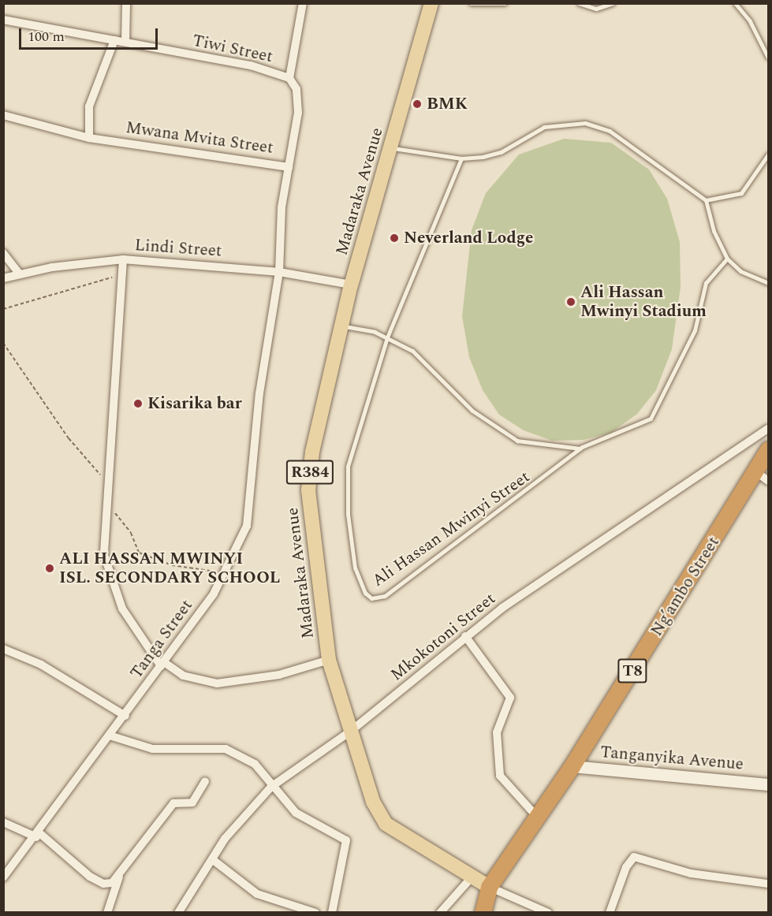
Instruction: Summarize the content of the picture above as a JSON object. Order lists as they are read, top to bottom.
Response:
{
  "streets": {
    "highway": ["Ng’ambo Street", "T8"],
    "main road": ["Madaraka Avenue", "R384", "Tanganyika Avenue"],
    "street": [
      "Tiwi Street",
      "Mwana Mvita Street",
      "Lindi Street",
      "Mkokotoni Street",
      "Tanga Street"
    ],
    "lane": ["Ali Hassan Mwinyi Street"]
  },
  "crossings": [
    ["Mwana Mvita Street", "Lindi Street"],
    ["Mwana Mvita Street", "Tanga Street"],
    ["Madaraka Avenue", "Lindi Street"],
    ["Madaraka Avenue", "Ali Hassan Mwinyi Street"],
    ["Madaraka Avenue", "Ng’ambo Street"],
    ["Madaraka Avenue", "Mkokotoni Street"],
    ["Madaraka Avenue", "T8"],
    ["Lindi Street", "Tanga Street"],
    ["Ng’ambo Street", "T8"],
    ["Ng’ambo Street", "Tanganyika Avenue"]
  ],
  "places": [
    "BMK",
    "Neverland Lodge",
    "Ali Hassan Mwinyi Stadium",
    "Kisarika bar",
    "ALI HASSAN MWINYI ISL. SECONDARY SCHOOL"
  ],
  "scale_bar": "100 m"
}
